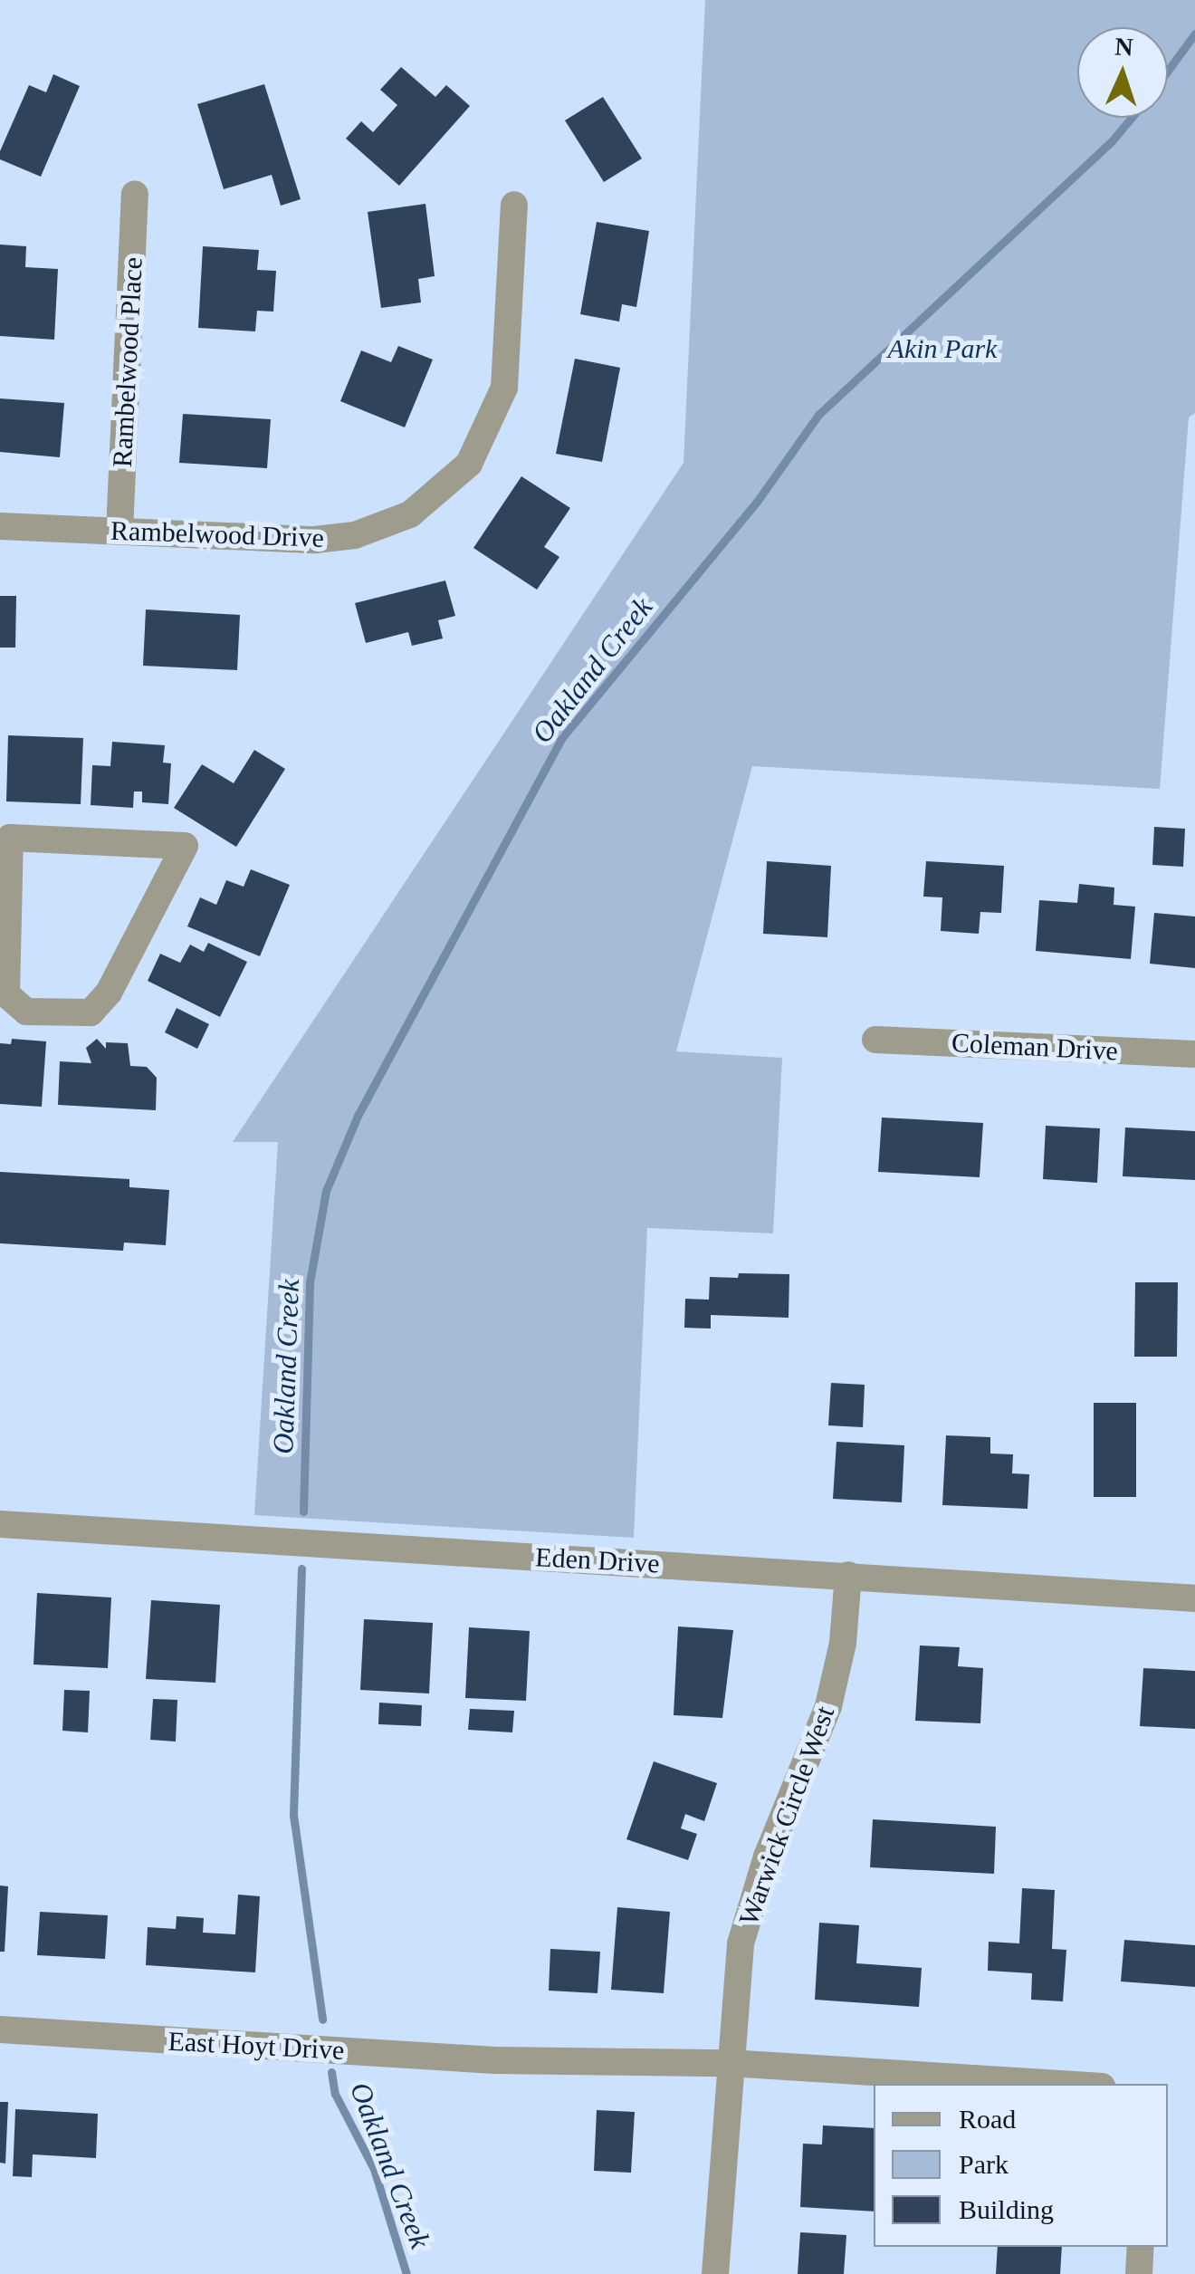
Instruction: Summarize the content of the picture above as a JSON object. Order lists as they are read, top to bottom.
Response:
{
  "streets": {
    "street": [
      "Rambelwood Place",
      "Rambelwood Drive",
      "Coleman Drive",
      "Eden Drive",
      "Warwick Circle West",
      "East Hoyt Drive"
    ]
  },
  "crossings": [
    ["Rambelwood Place", "Rambelwood Drive"],
    ["Eden Drive", "Warwick Circle West"],
    ["Warwick Circle West", "East Hoyt Drive"]
  ],
  "water": ["Oakland Creek"],
  "parks": ["Akin Park"],
  "legend": ["Road", "Park", "Building"],
  "north": "top"
}
